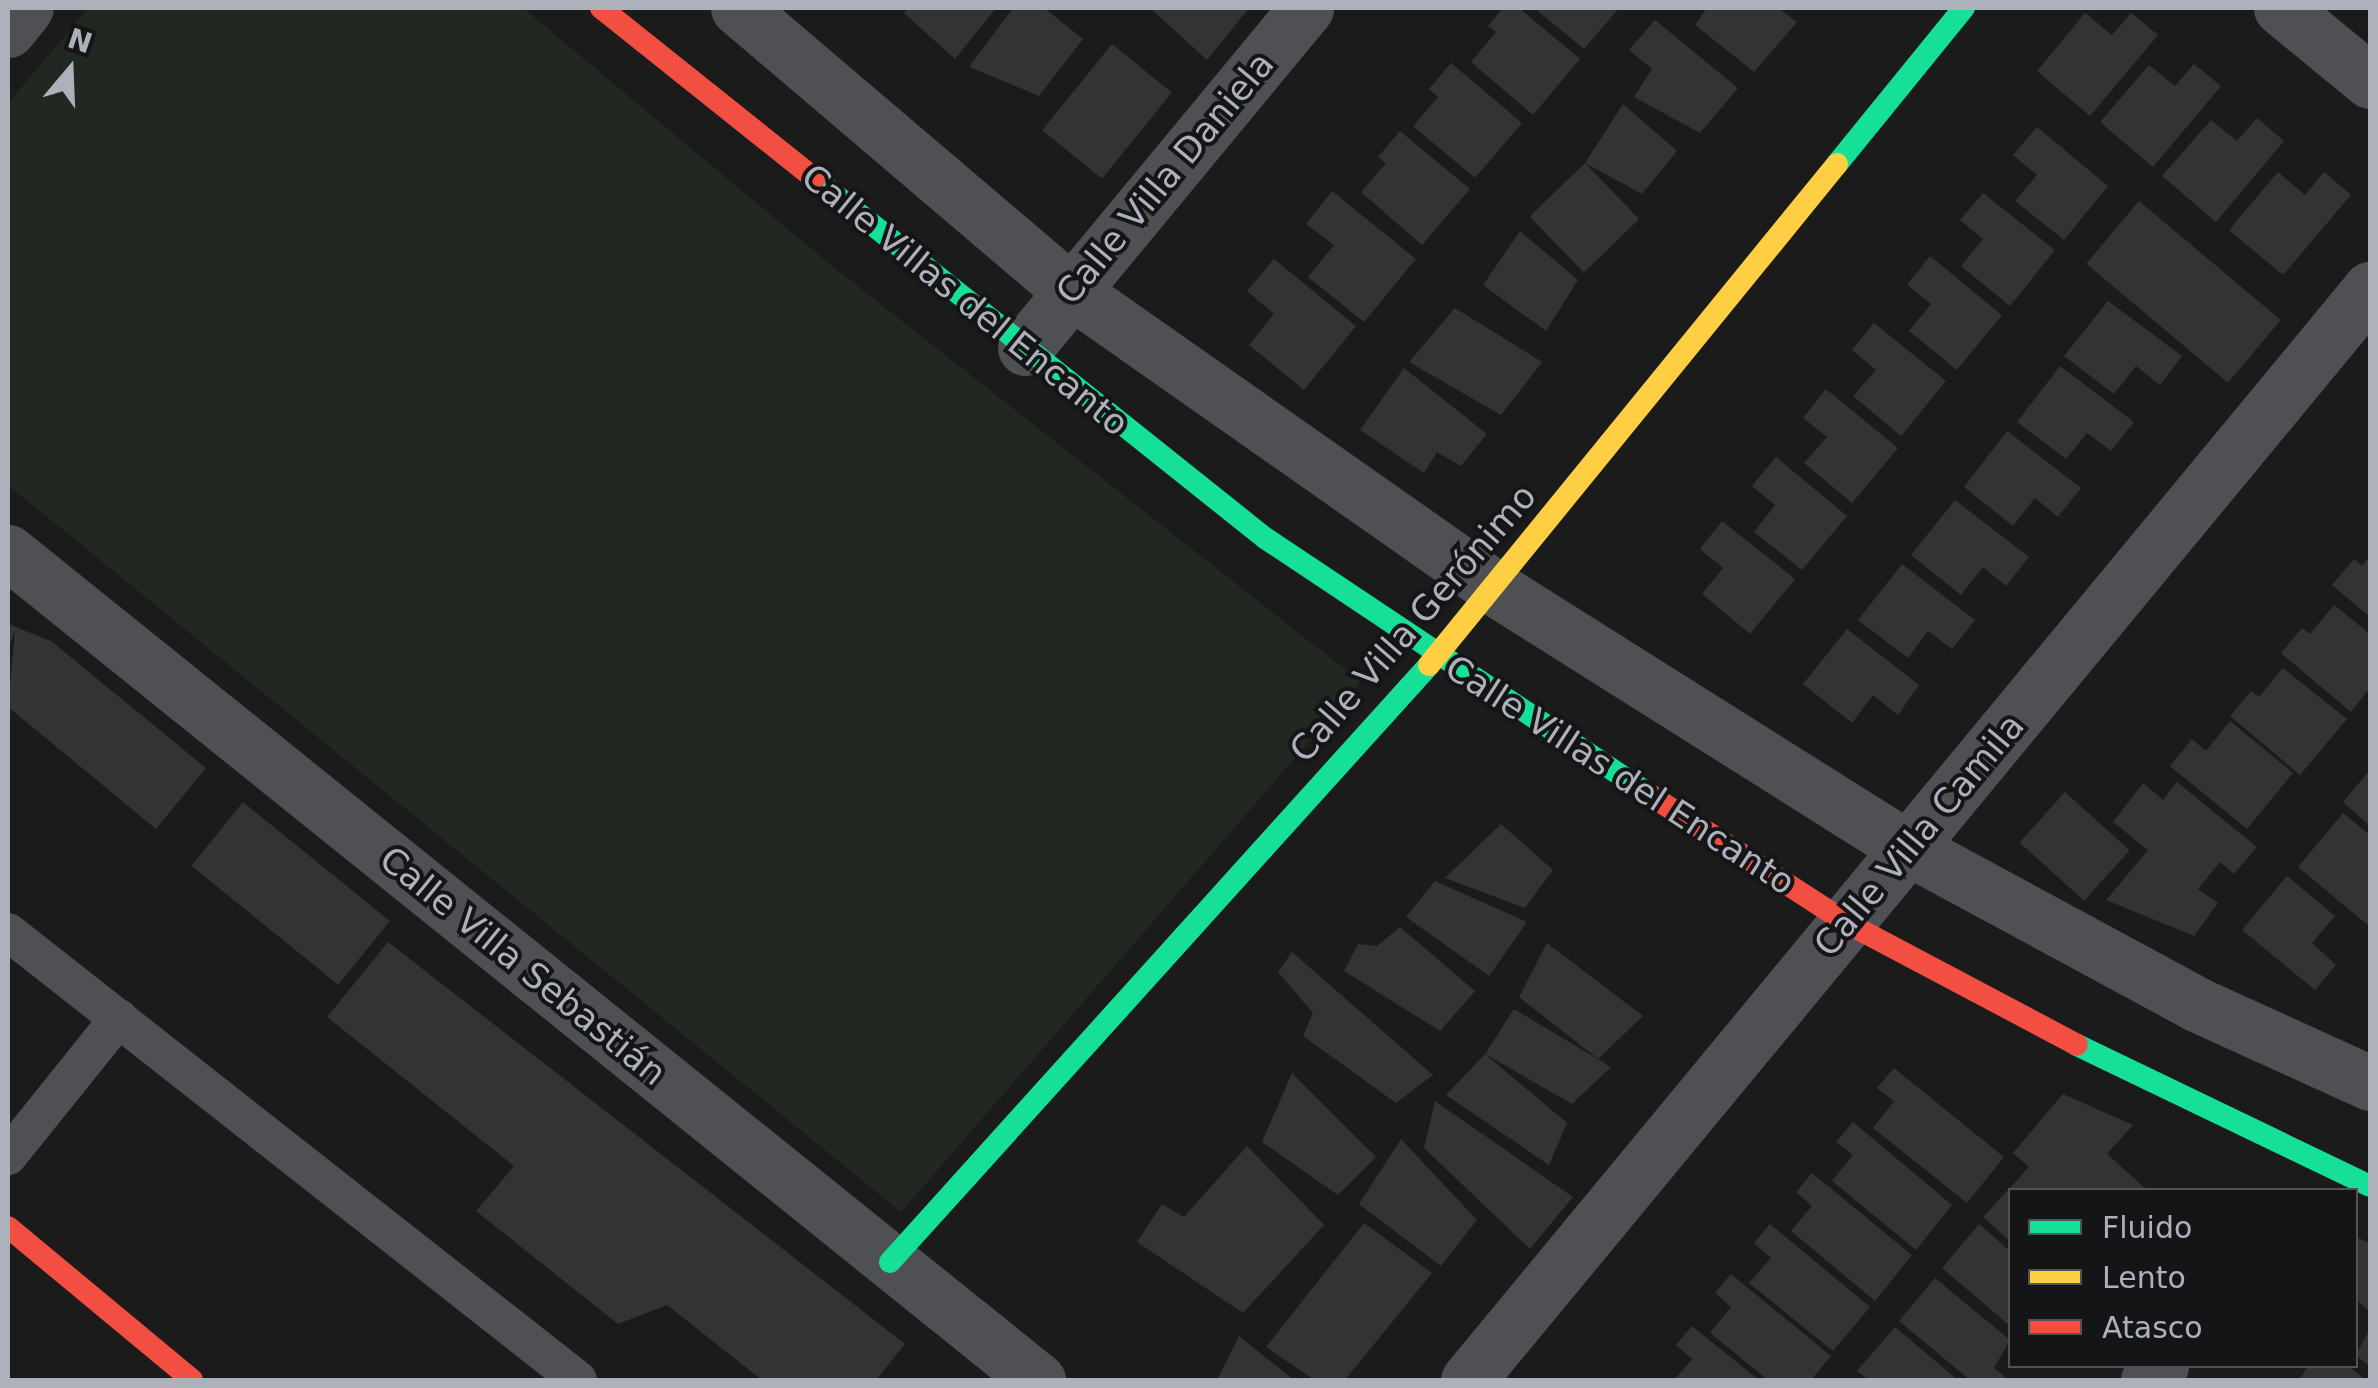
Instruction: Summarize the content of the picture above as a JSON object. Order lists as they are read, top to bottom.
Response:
{
  "streets": {
    "street": [
      "Calle Villa Daniela",
      "Calle Villas del Encanto",
      "Calle Villa Gerónimo",
      "Calle Villa Camila",
      "Calle Villa Sebastián"
    ]
  },
  "crossings": [
    ["Calle Villa Daniela", "Calle Villas del Encanto"],
    ["Calle Villas del Encanto", "Calle Villa Gerónimo"],
    ["Calle Villas del Encanto", "Calle Villa Camila"],
    ["Calle Villa Gerónimo", "Calle Villa Sebastián"]
  ],
  "legend": ["Fluido", "Lento", "Atasco"],
  "north": "top"
}
